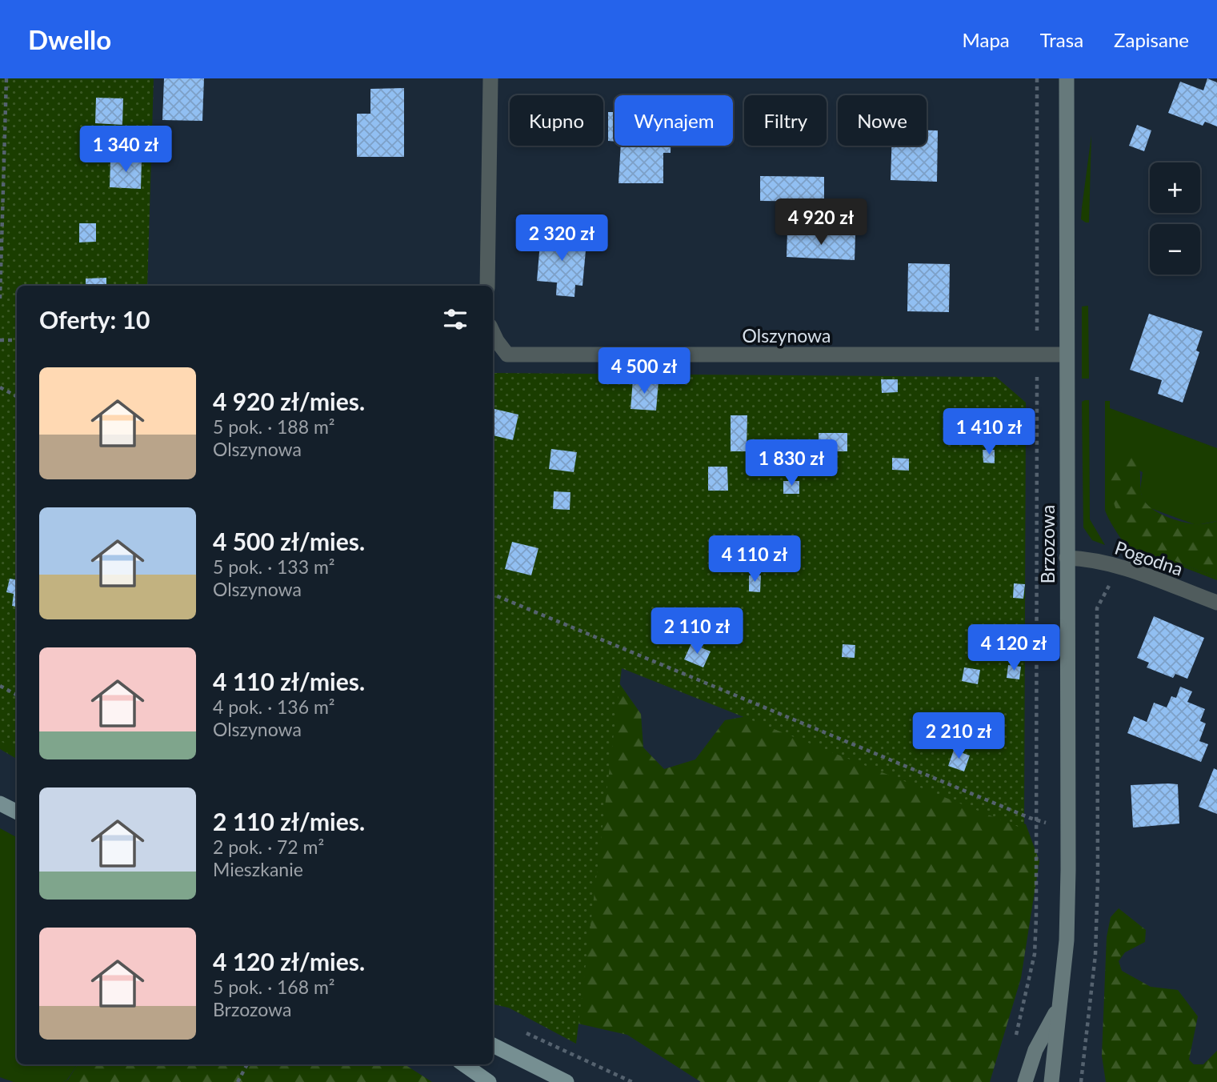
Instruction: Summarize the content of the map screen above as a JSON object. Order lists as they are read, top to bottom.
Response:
{
  "streets": {
    "main road": ["Brzozowa"],
    "street": ["Olszynowa", "Pogodna"]
  },
  "crossings": [
    ["Olszynowa", "Brzozowa"],
    ["Brzozowa", "Pogodna"]
  ],
  "page": {
    "header": "Dwello",
    "nav": ["Mapa", "Trasa", "Zapisane"],
    "chip": [
      "Kupno",
      "Wynajem",
      "Filtry",
      "Nowe"
    ],
    "price": [
      "1 340 zł",
      "4 920 zł",
      "2 320 zł",
      "4 500 zł",
      "1 410 zł",
      "1 830 zł",
      "4 110 zł",
      "2 110 zł",
      "4 120 zł",
      "2 210 zł"
    ],
    "map_buttons": ["+", "−"],
    "heading": "Oferty: 10",
    "list": [
      {
        "name": "4 920 zł/mies.",
        "note": "5 pok. · 188 m² · Olszynowa"
      },
      {
        "name": "4 500 zł/mies.",
        "note": "5 pok. · 133 m² · Olszynowa"
      },
      {
        "name": "4 110 zł/mies.",
        "note": "4 pok. · 136 m² · Olszynowa"
      },
      {
        "name": "2 110 zł/mies.",
        "note": "2 pok. · 72 m² · Mieszkanie"
      },
      {
        "name": "4 120 zł/mies.",
        "note": "5 pok. · 168 m² · Brzozowa"
      }
    ]
  }
}
